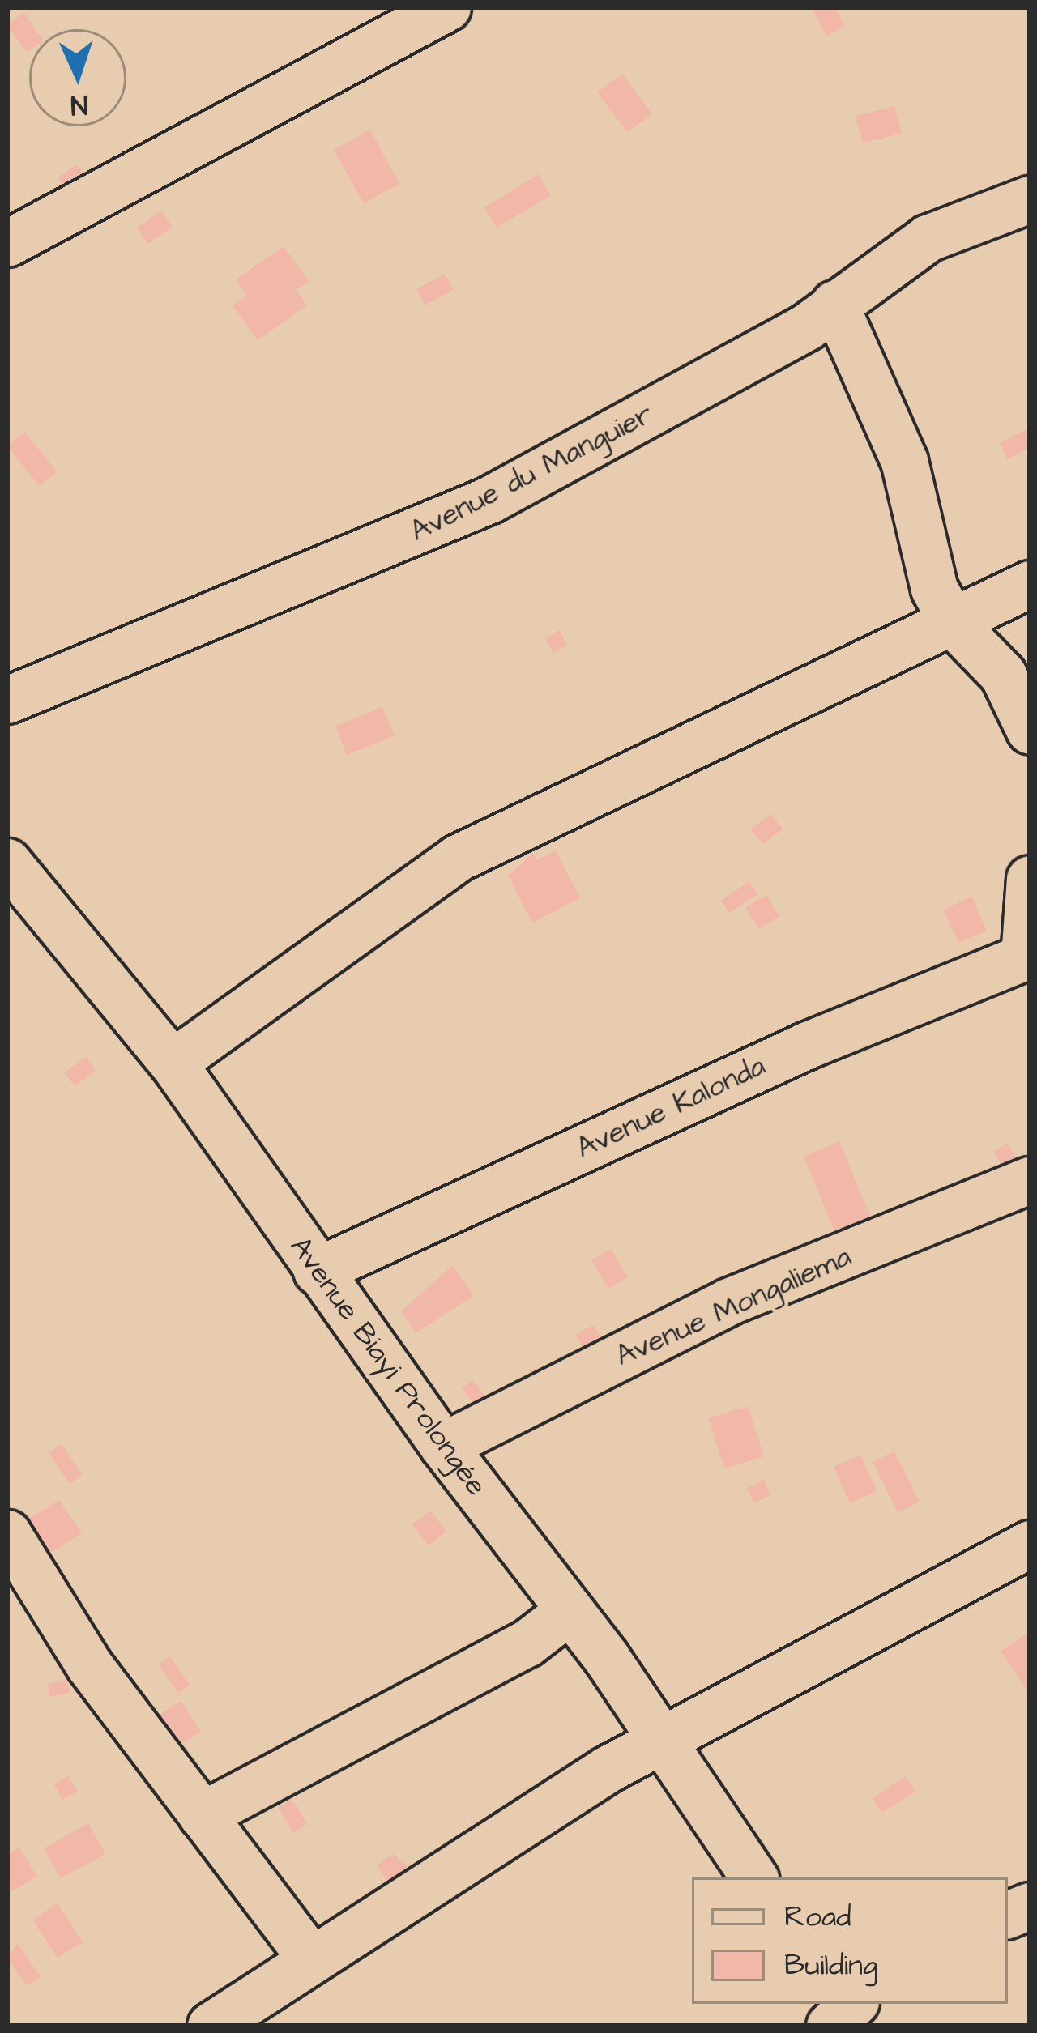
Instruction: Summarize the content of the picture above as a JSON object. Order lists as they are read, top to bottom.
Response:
{
  "streets": {
    "street": [
      "Avenue du Manguier",
      "Avenue Kalonda",
      "Avenue Mongaliema",
      "Avenue Biayi Prolongée"
    ]
  },
  "crossings": [
    ["Avenue Kalonda", "Avenue Biayi Prolongée"],
    ["Avenue Mongaliema", "Avenue Biayi Prolongée"]
  ],
  "legend": ["Road", "Building"],
  "north": "bottom"
}
